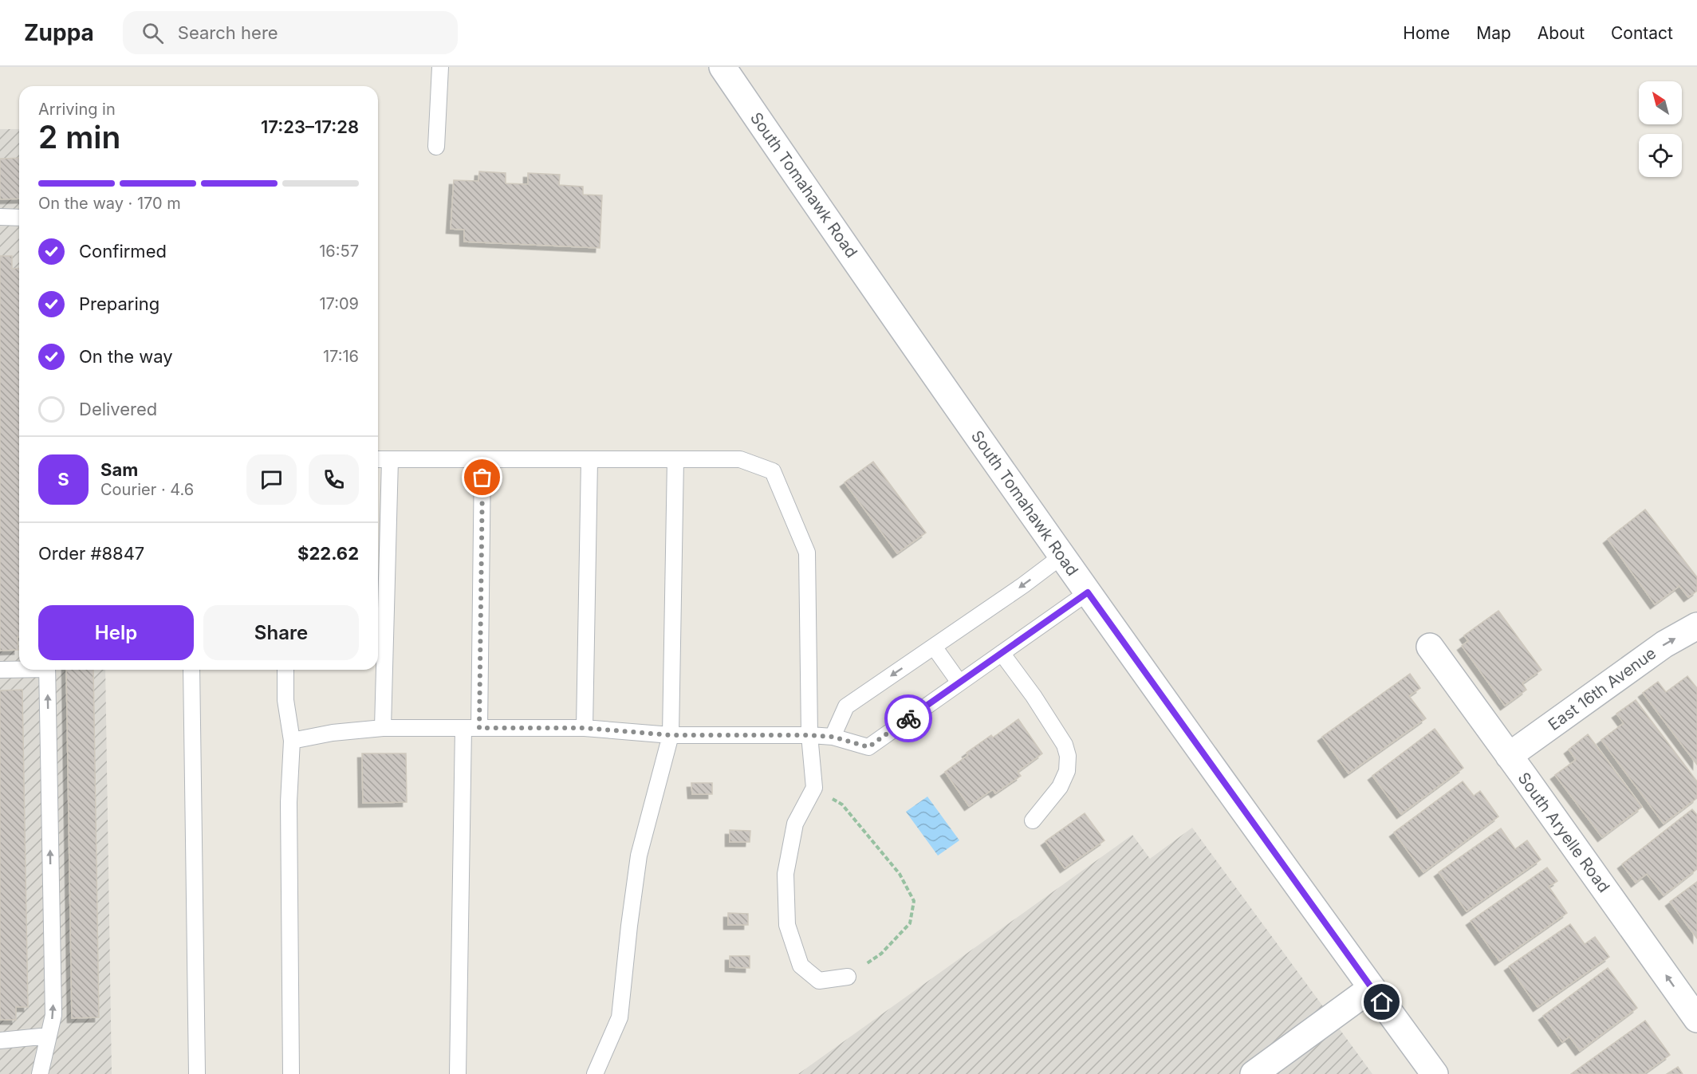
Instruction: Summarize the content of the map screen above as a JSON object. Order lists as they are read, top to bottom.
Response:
{
  "streets": {
    "main road": ["South Tomahawk Road", "East 16th Avenue", "South Aryelle Road"]
  },
  "crossings": [
    ["East 16th Avenue", "South Aryelle Road"]
  ],
  "one_way": ["East 16th Avenue", "South Aryelle Road"],
  "north": "top left",
  "page": {
    "header": "Zuppa",
    "search": "Search here",
    "nav": [
      "Home",
      "Map",
      "About",
      "Contact"
    ],
    "heading": ["2 min", "Arriving in", "17:23–17:28"],
    "panel": [
      "Sam",
      "Courier · 4.6",
      "Order #8847",
      "$22.62"
    ],
    "bar": "On the way · 170 m",
    "list": [
      ["Confirmed", "16:57"],
      ["Preparing", "17:09"],
      ["On the way", "17:16"],
      "Delivered"
    ],
    "round": "S",
    "buttons": ["Help", "Share"]
  }
}
